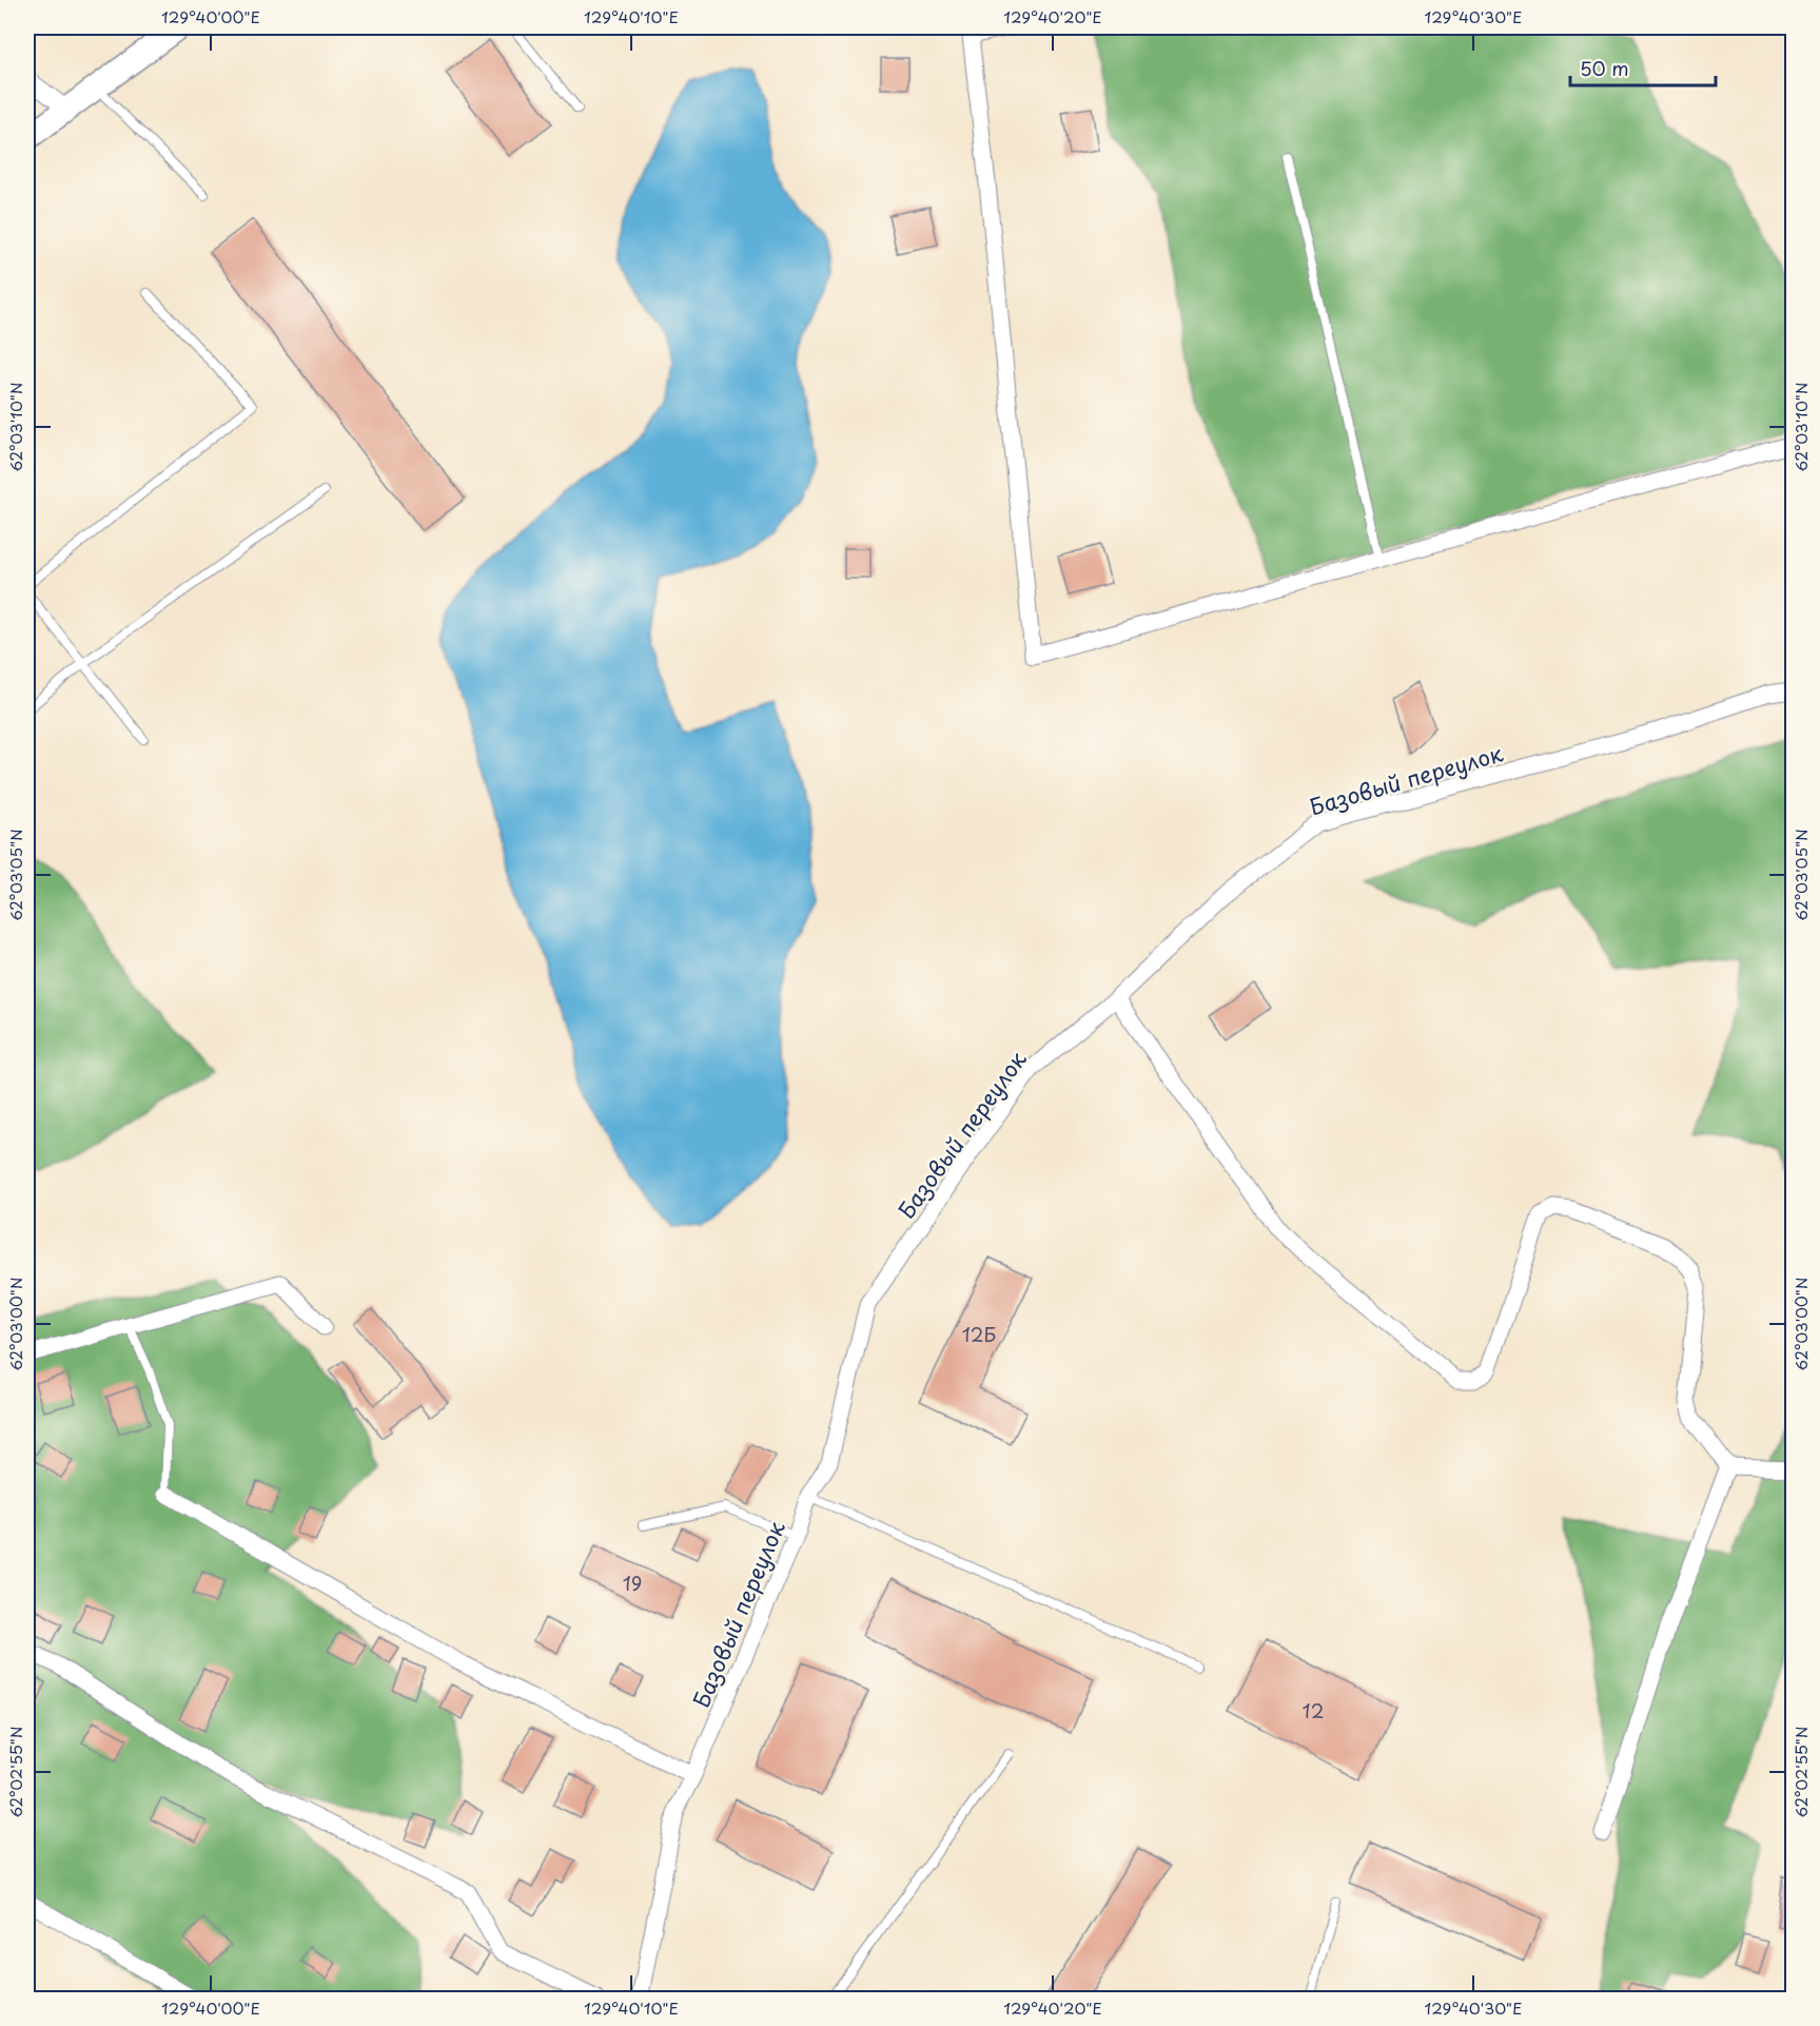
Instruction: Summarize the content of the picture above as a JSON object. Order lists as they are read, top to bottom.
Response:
{
  "streets": {
    "street": ["Базовый переулок"]
  },
  "house_numbers": ["12Б", "19", "12"],
  "scale_bar": "50 m",
  "coordinates": [
    "129°40'00\"E",
    "129°40'10\"E",
    "129°40'20\"E",
    "129°40'30\"E",
    "62°03'10\"N",
    "62°03'05\"N",
    "62°03'00\"N",
    "62°02'55\"N"
  ]
}
